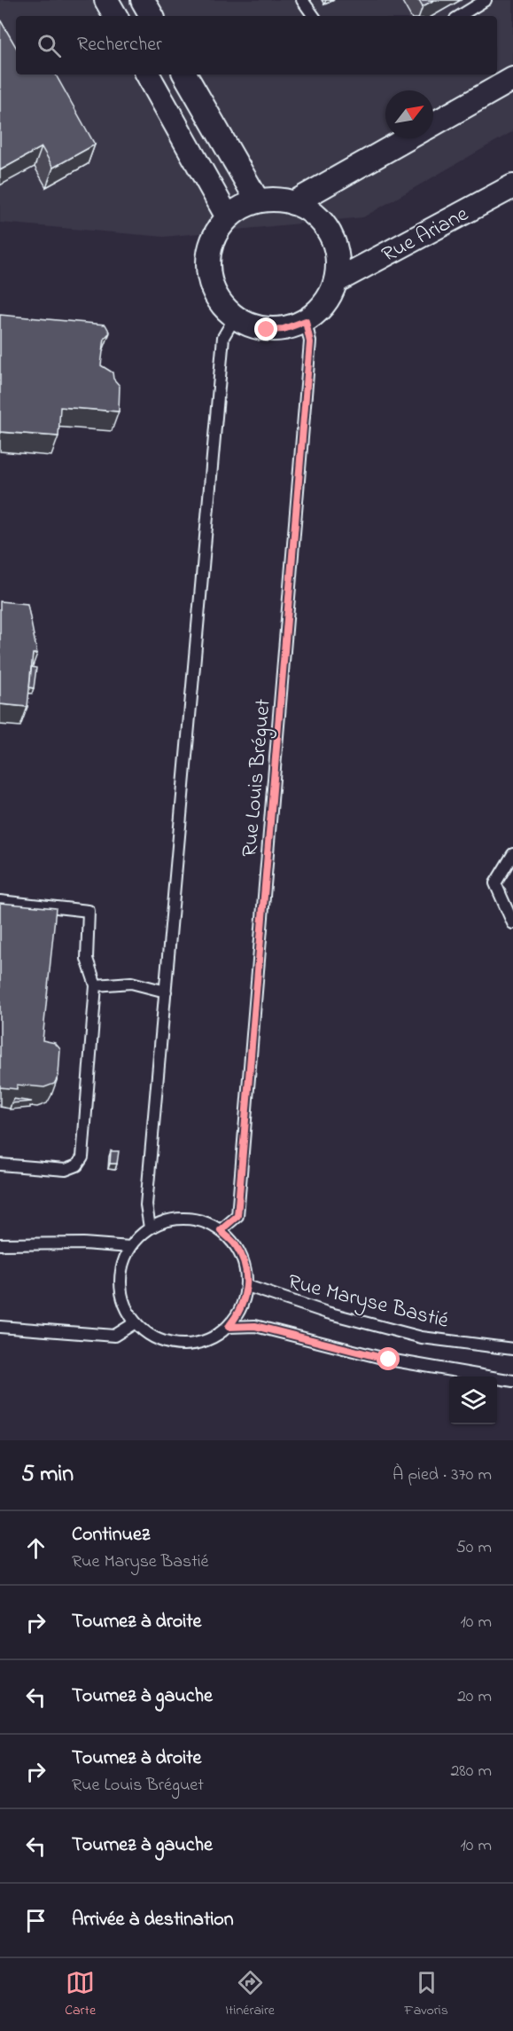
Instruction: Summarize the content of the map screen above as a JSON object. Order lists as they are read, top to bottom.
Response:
{
  "streets": {
    "street": ["Rue Ariane"],
    "lane": ["Rue Louis Bréguet", "Rue Maryse Bastié"]
  },
  "crossings": [
    ["Rue Ariane", "Rue Louis Bréguet"],
    ["Rue Louis Bréguet", "Rue Maryse Bastié"]
  ],
  "north": "top right",
  "page": {
    "search": "Rechercher",
    "heading": ["5 min", "À pied · 370 m"],
    "list": [
      ["Continuez", "Rue Maryse Bastié", "50 m"],
      ["Tournez à droite", "10 m"],
      ["Tournez à gauche", "20 m"],
      ["Tournez à droite", "Rue Louis Bréguet", "280 m"],
      ["Tournez à gauche", "10 m"],
      "Arrivée à destination"
    ],
    "nav": ["Carte", "Itinéraire", "Favoris"]
  }
}
